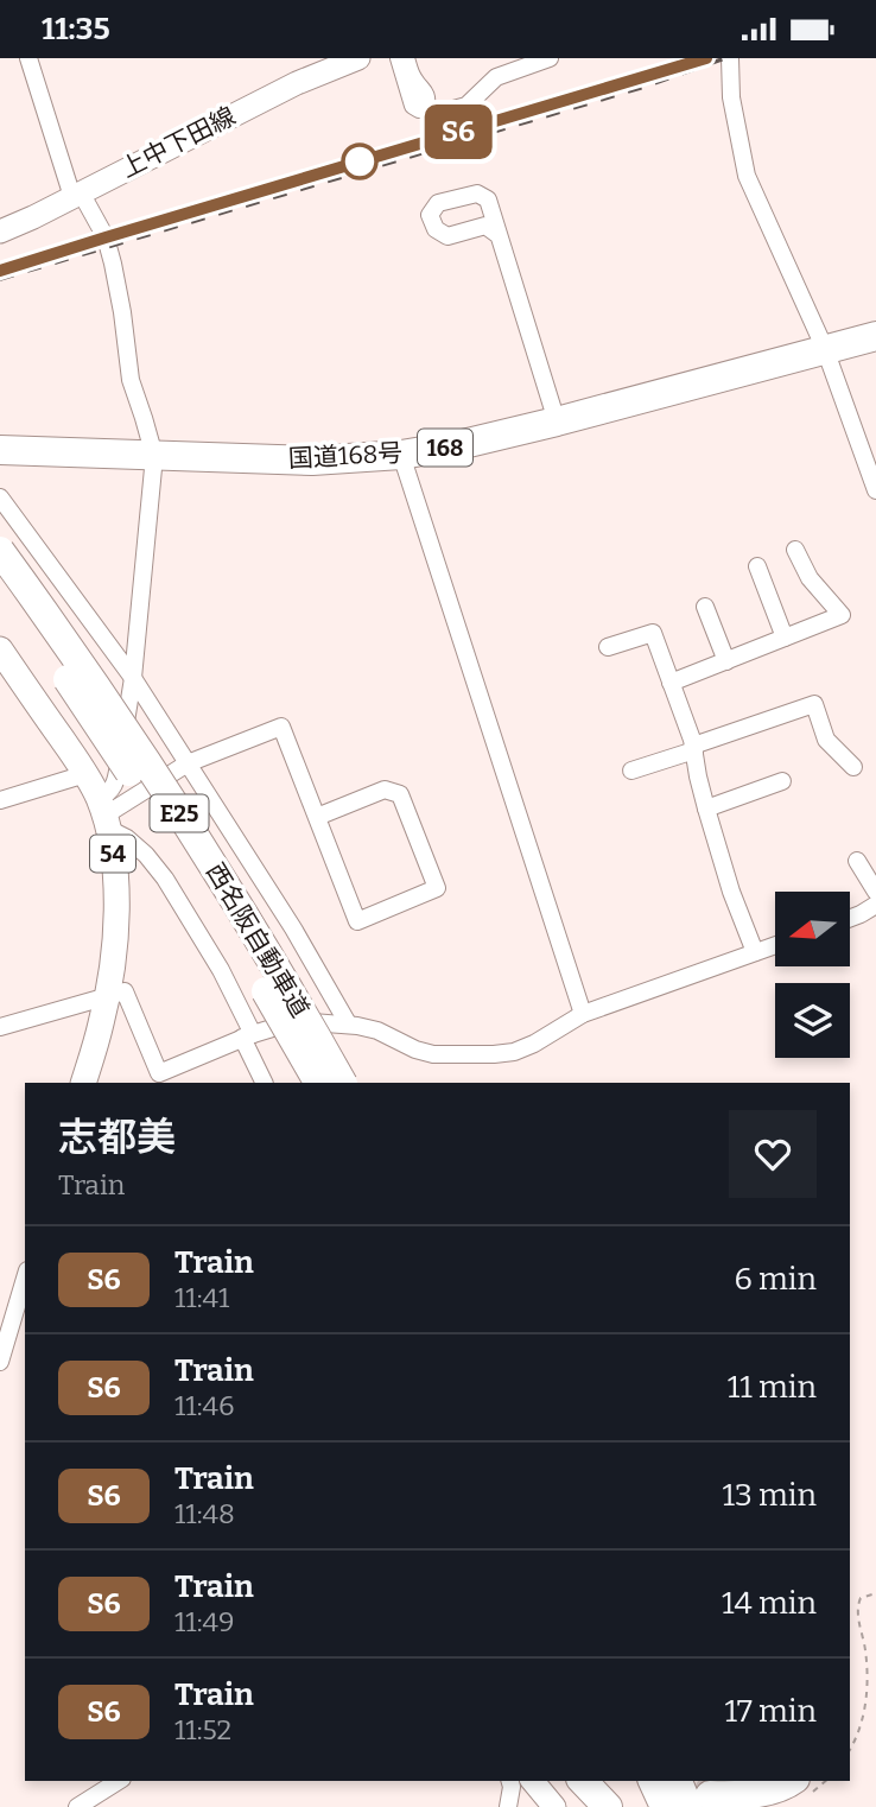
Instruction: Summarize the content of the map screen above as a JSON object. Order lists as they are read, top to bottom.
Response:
{
  "streets": {
    "highway": [
      "168",
      "国道168号",
      "E25",
      "西名阪自動車道"
    ],
    "main road": ["上中下田線", "54"]
  },
  "north": "left",
  "page": {
    "status": "11:35",
    "on_map": "S6",
    "heading": ["志都美", "Train"],
    "list": [
      {
        "mark": "S6",
        "name": "Train",
        "note": "11:41",
        "value": "6 min"
      },
      {
        "mark": "S6",
        "name": "Train",
        "note": "11:46",
        "value": "11 min"
      },
      {
        "mark": "S6",
        "name": "Train",
        "note": "11:48",
        "value": "13 min"
      },
      {
        "mark": "S6",
        "name": "Train",
        "note": "11:49",
        "value": "14 min"
      },
      {
        "mark": "S6",
        "name": "Train",
        "note": "11:52",
        "value": "17 min"
      }
    ]
  }
}
